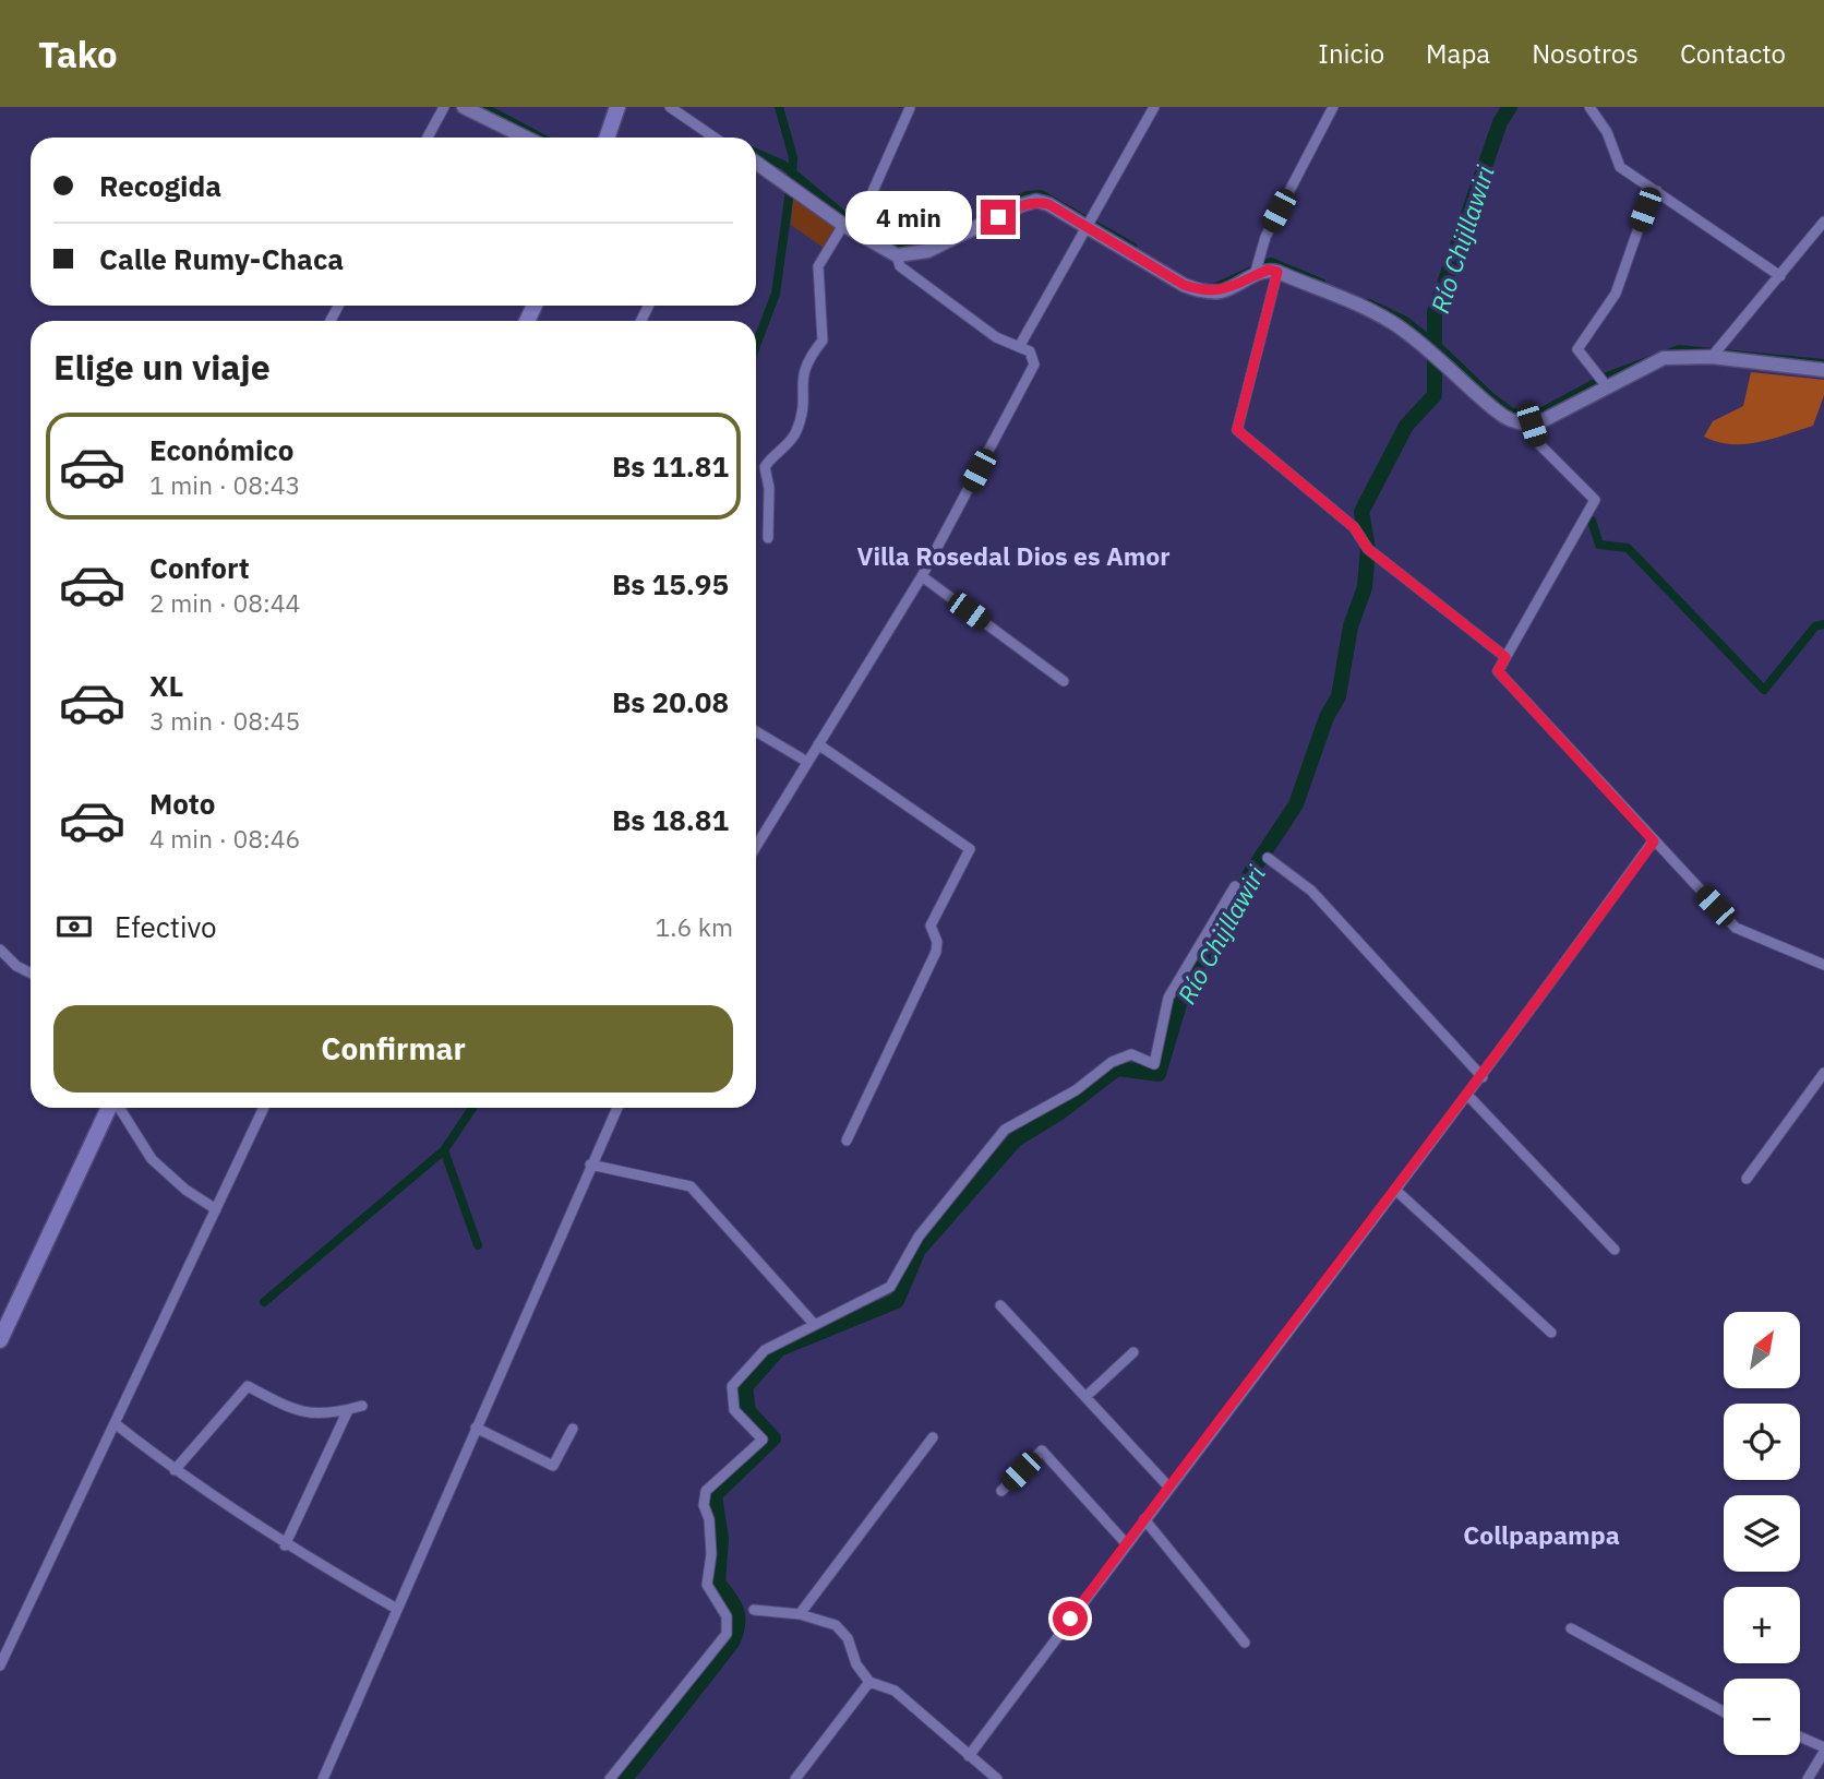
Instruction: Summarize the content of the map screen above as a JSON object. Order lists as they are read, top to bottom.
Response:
{
  "districts": ["Villa Rosedal Dios es Amor", "Collpapampa"],
  "water": ["Río Chijllawiri"],
  "north": "top right",
  "page": {
    "header": "Tako",
    "nav": [
      "Inicio",
      "Mapa",
      "Nosotros",
      "Contacto"
    ],
    "banner": ["Recogida", "Calle Rumy-Chaca"],
    "bubble": "4 min",
    "heading": "Elige un viaje",
    "list": [
      {
        "name": "Económico",
        "note": "1 min · 08:43",
        "value": "Bs 11.81"
      },
      {
        "name": "Confort",
        "note": "2 min · 08:44",
        "value": "Bs 15.95"
      },
      {
        "name": "XL",
        "note": "3 min · 08:45",
        "value": "Bs 20.08"
      },
      {
        "name": "Moto",
        "note": "4 min · 08:46",
        "value": "Bs 18.81"
      }
    ],
    "pay": ["Efectivo", "1.6 km"],
    "buttons": "Confirmar",
    "map_buttons": ["+", "−"]
  }
}
